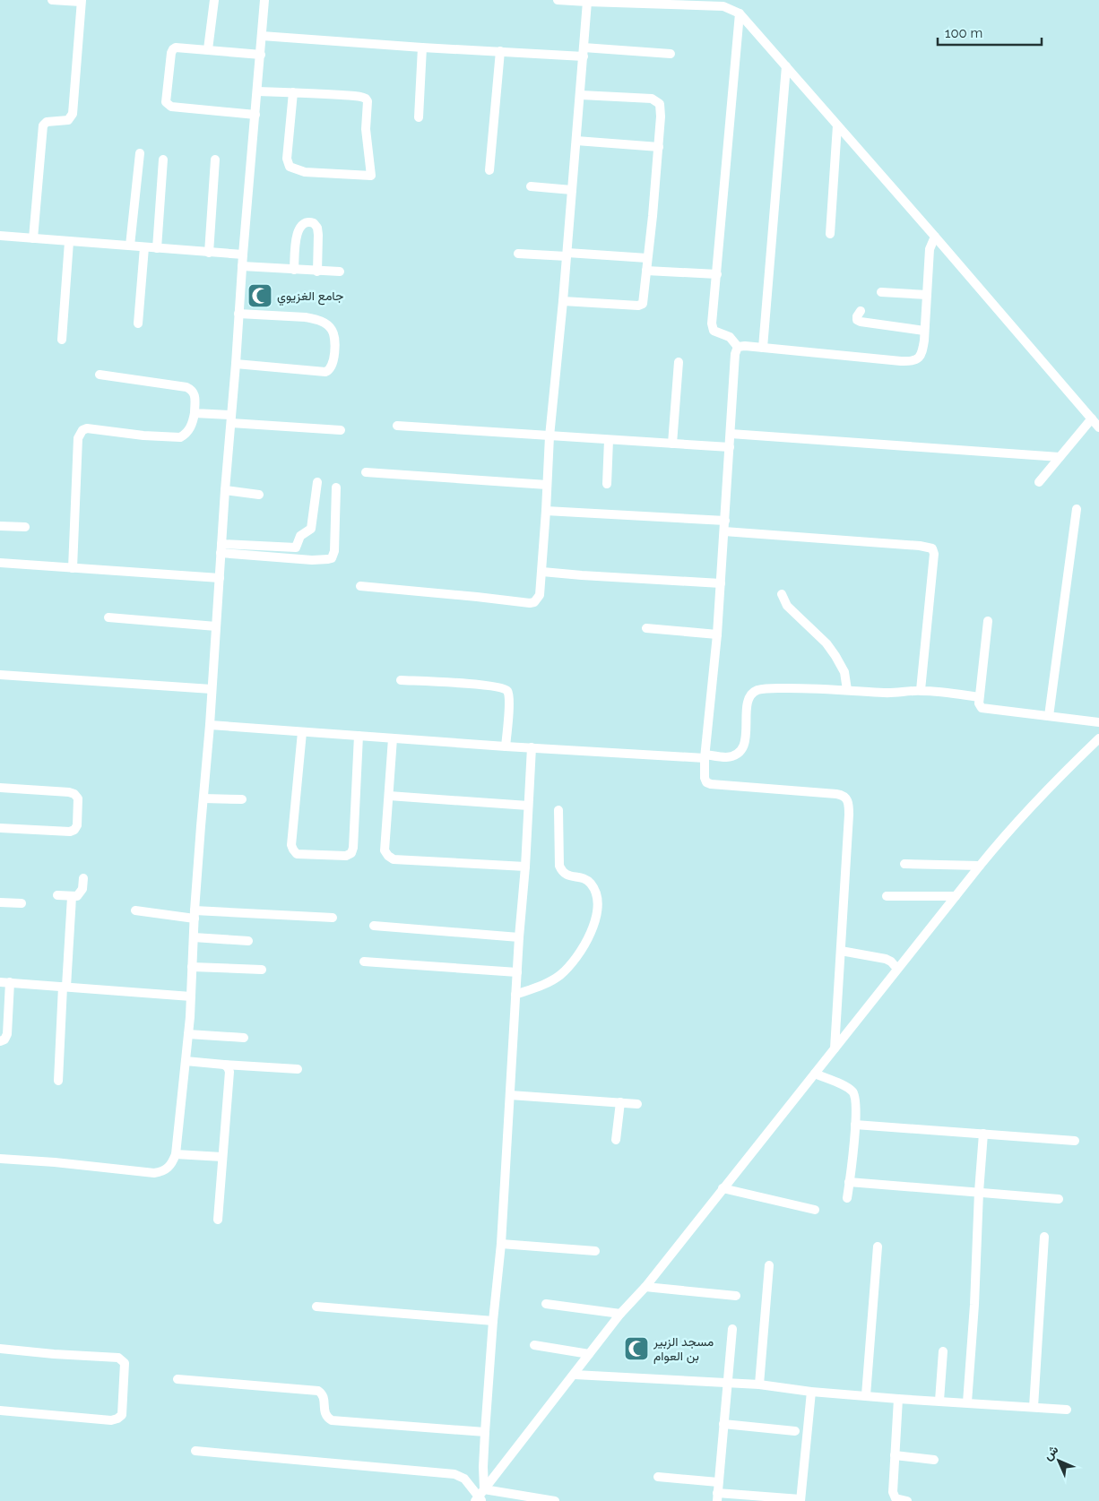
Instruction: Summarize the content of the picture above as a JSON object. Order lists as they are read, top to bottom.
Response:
{
  "places": {
    "mosque": ["جامع الغزيوي", "مسجد الزبير بن العوام"]
  },
  "scale_bar": "100 m",
  "north": "top left"
}
